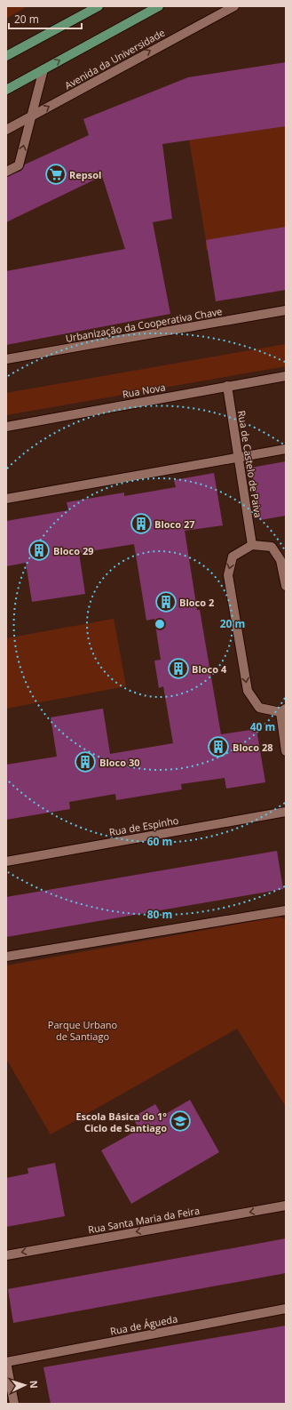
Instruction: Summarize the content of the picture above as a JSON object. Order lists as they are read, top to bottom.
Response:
{
  "streets": {
    "street": [
      "Avenida da Universidade",
      "Urbanização da Cooperativa Chave",
      "Rua Nova",
      "Rua de Castelo de Paiva",
      "Rua de Espinho",
      "Rua Santa Maria da Feira",
      "Rua de Águeda"
    ]
  },
  "crossings": [
    ["Rua Nova", "Rua de Castelo de Paiva"]
  ],
  "one_way": ["Avenida da Universidade", "Rua Santa Maria da Feira"],
  "parks": ["Parque Urbano de Santiago"],
  "places": {
    "supermarket": ["Repsol"],
    "building": [
      "Bloco 27",
      "Bloco 29",
      "Bloco 2",
      "Bloco 4",
      "Bloco 28",
      "Bloco 30"
    ],
    "school or university": ["Escola Básica do 1° Ciclo de Santiago"]
  },
  "scale_bar": "20 m",
  "north": "right",
  "rings": [
    "20 m",
    "40 m",
    "60 m",
    "80 m"
  ]
}
